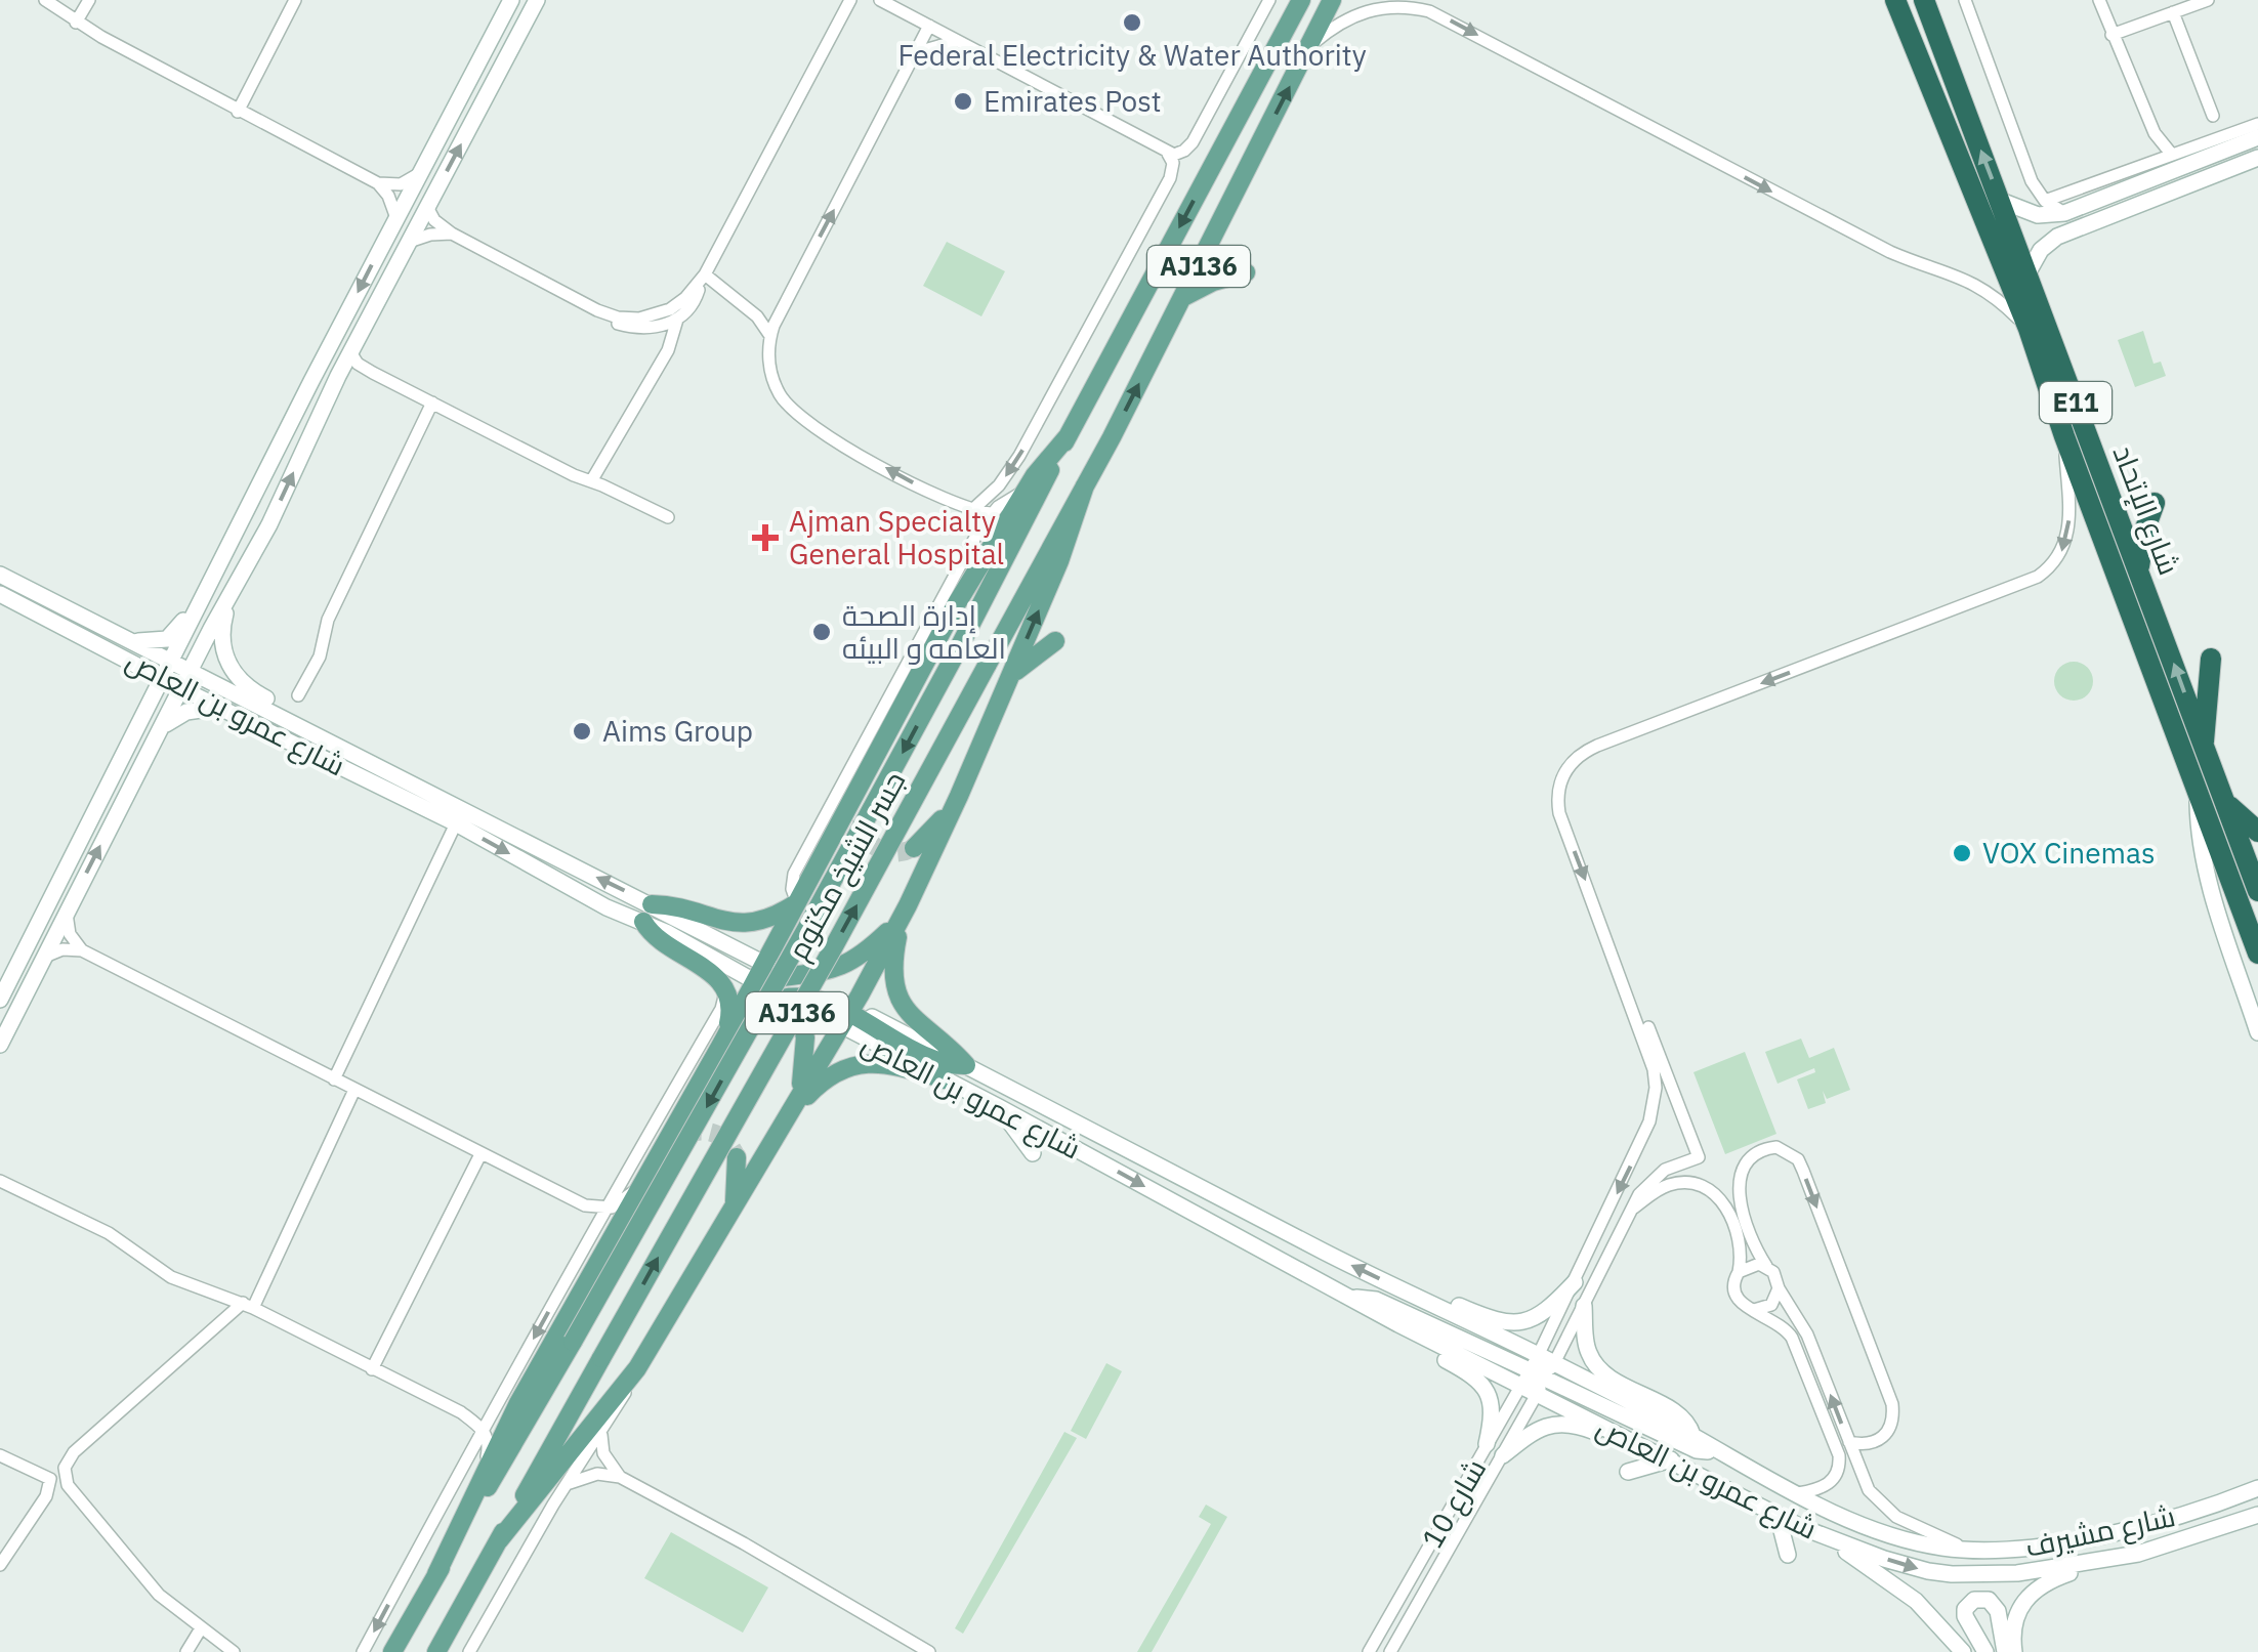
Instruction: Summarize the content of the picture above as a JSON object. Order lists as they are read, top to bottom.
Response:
{
  "streets": {
    "highway": ["E11", "شارع الإتحاد"],
    "main road": [
      "AJ136",
      "شارع عمرو بن العاص",
      "جسر الشيخ مكتوم",
      "شارع مشيرف"
    ],
    "street": ["شارع 10"]
  },
  "crossings": [
    ["AJ136", "جسر الشيخ مكتوم"],
    ["شارع عمرو بن العاص", "شارع 10"],
    ["شارع عمرو بن العاص", "شارع مشيرف"]
  ],
  "places": {
    "other": [
      "Federal Electricity & Water Authority",
      "Emirates Post",
      "إدارة الصحة العامه و البيئه",
      "Aims Group",
      "VOX Cinemas"
    ],
    "health": ["Ajman Specialty General Hospital"]
  }
}
